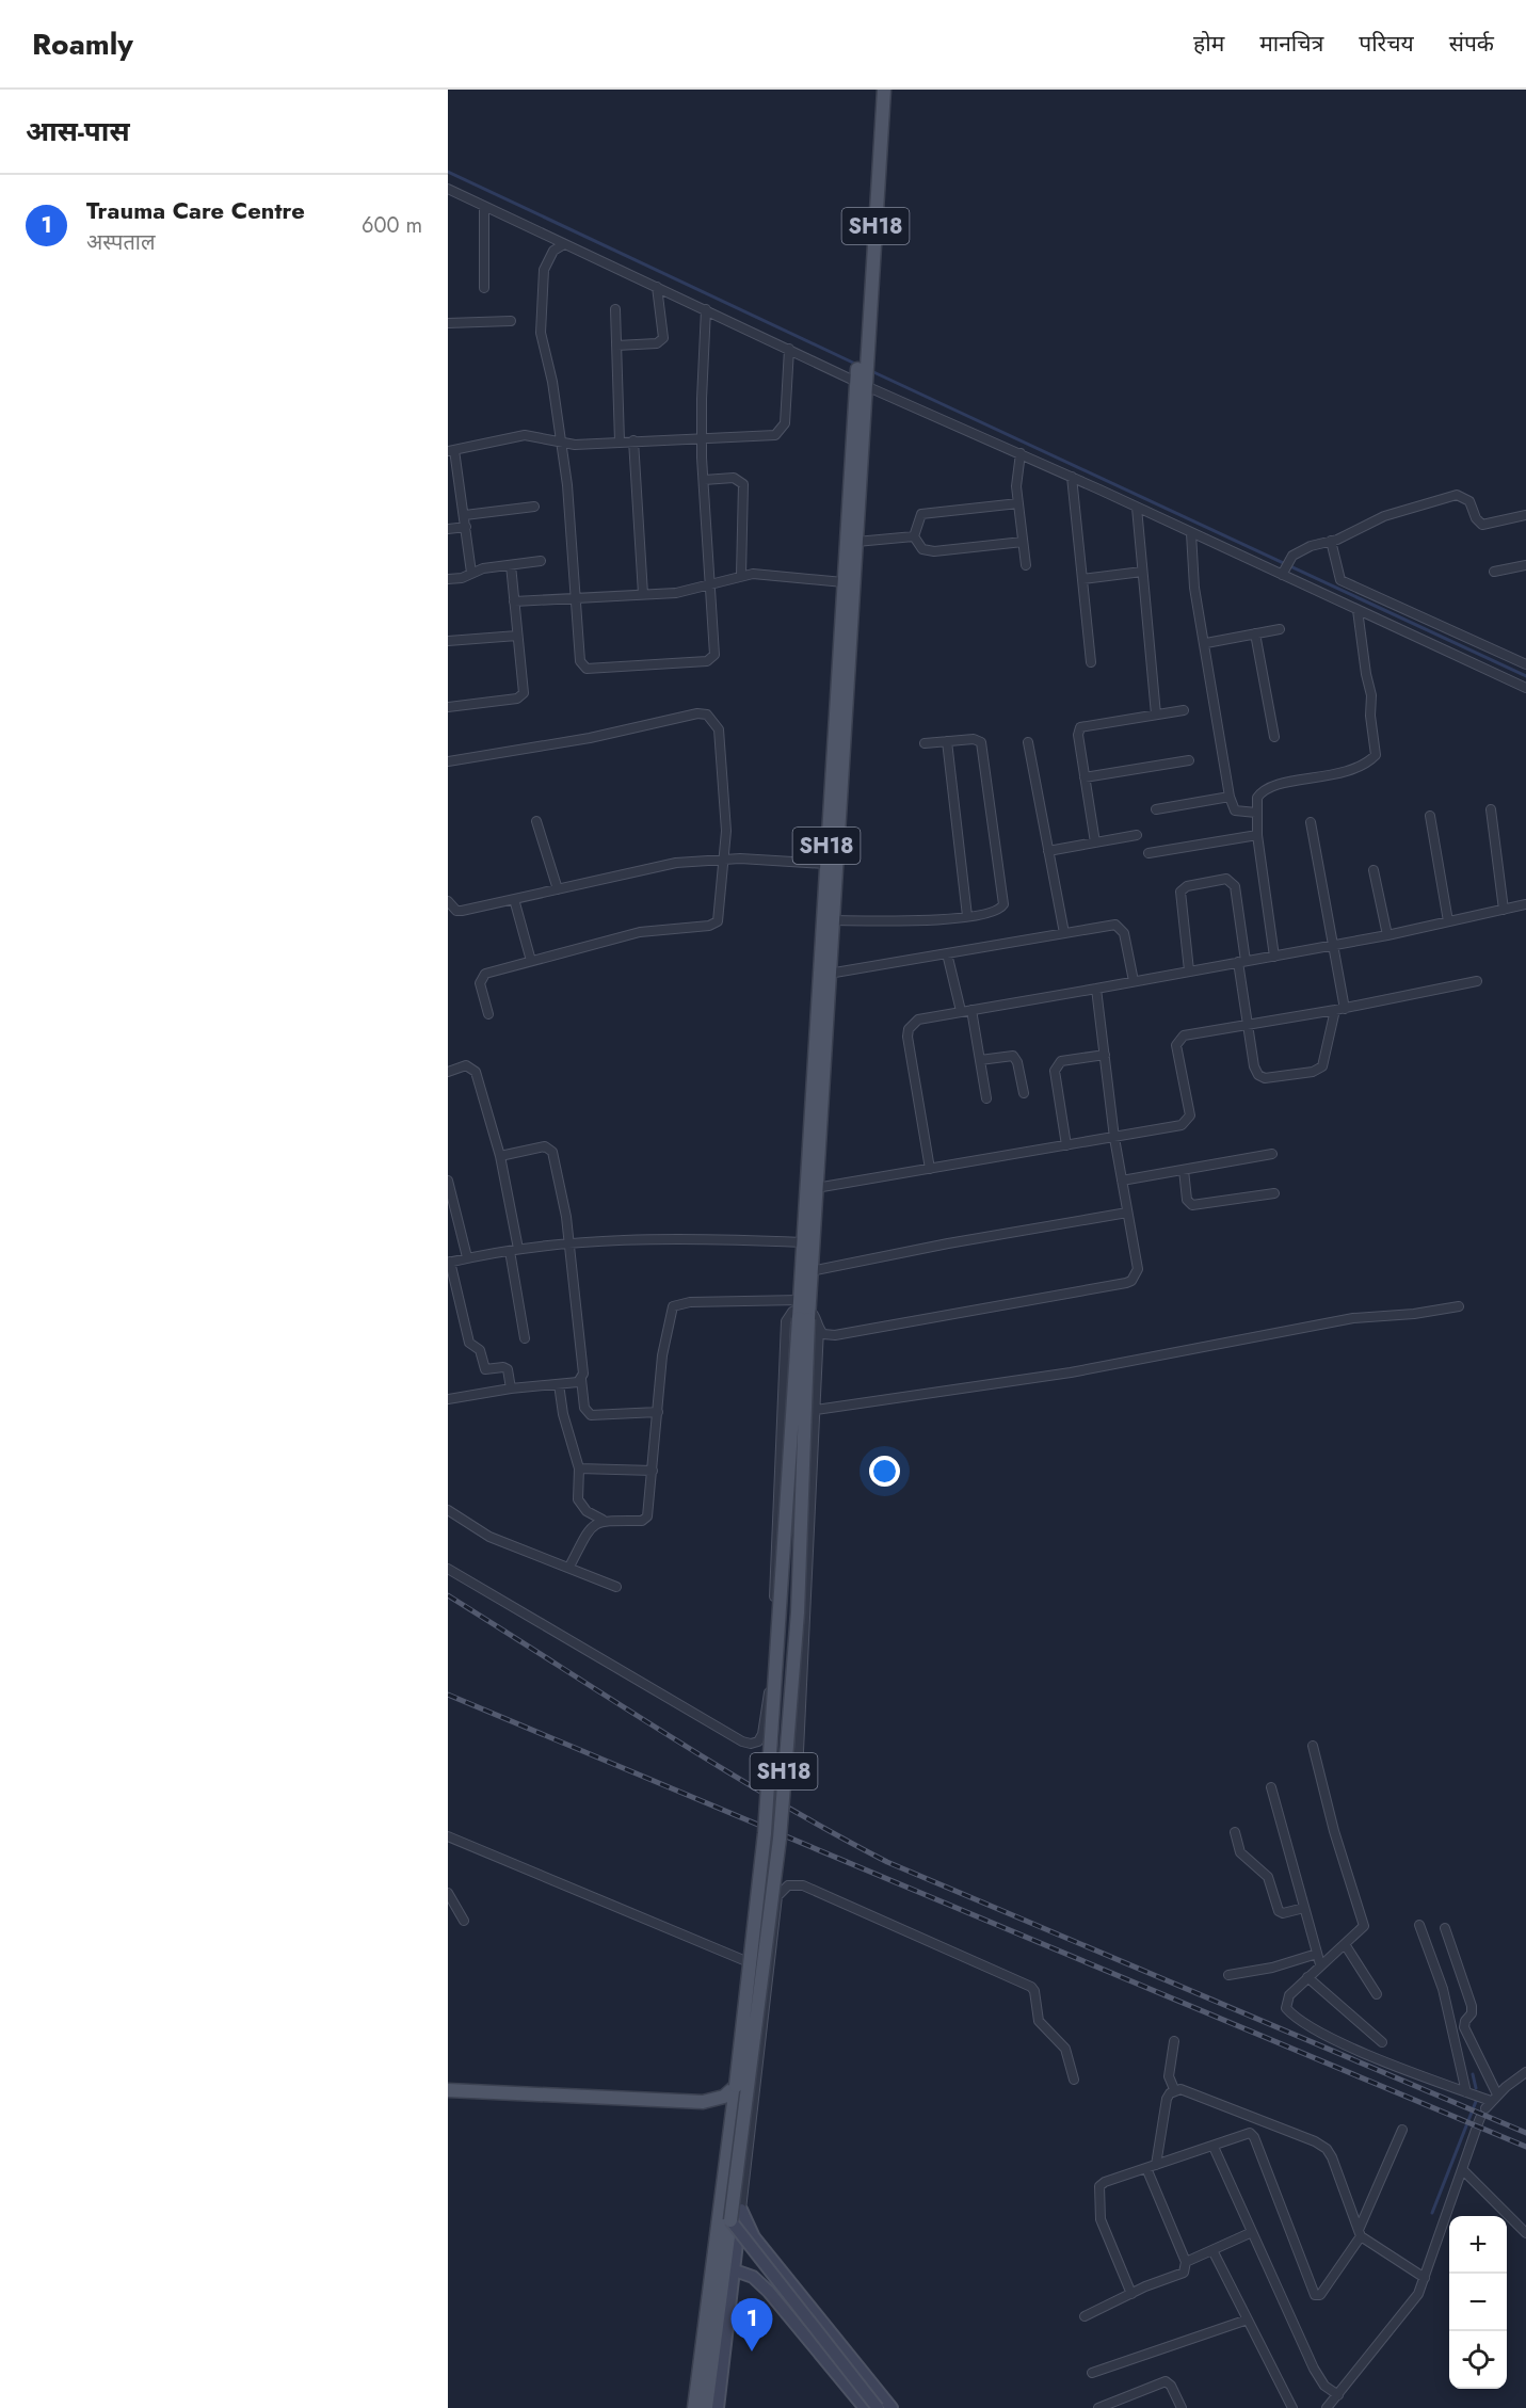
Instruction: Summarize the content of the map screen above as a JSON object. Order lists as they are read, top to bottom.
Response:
{
  "streets": {
    "main road": ["SH18"]
  },
  "page": {
    "header": "Roamly",
    "nav": [
      "होम",
      "मानचित्र",
      "परिचय",
      "संपर्क"
    ],
    "heading": "आस-पास",
    "list": [
      {
        "mark": "1",
        "name": "Trauma Care Centre",
        "note": "अस्पताल",
        "value": "600 m"
      }
    ],
    "map_buttons": ["+", "−"],
    "pins": "1"
  }
}
